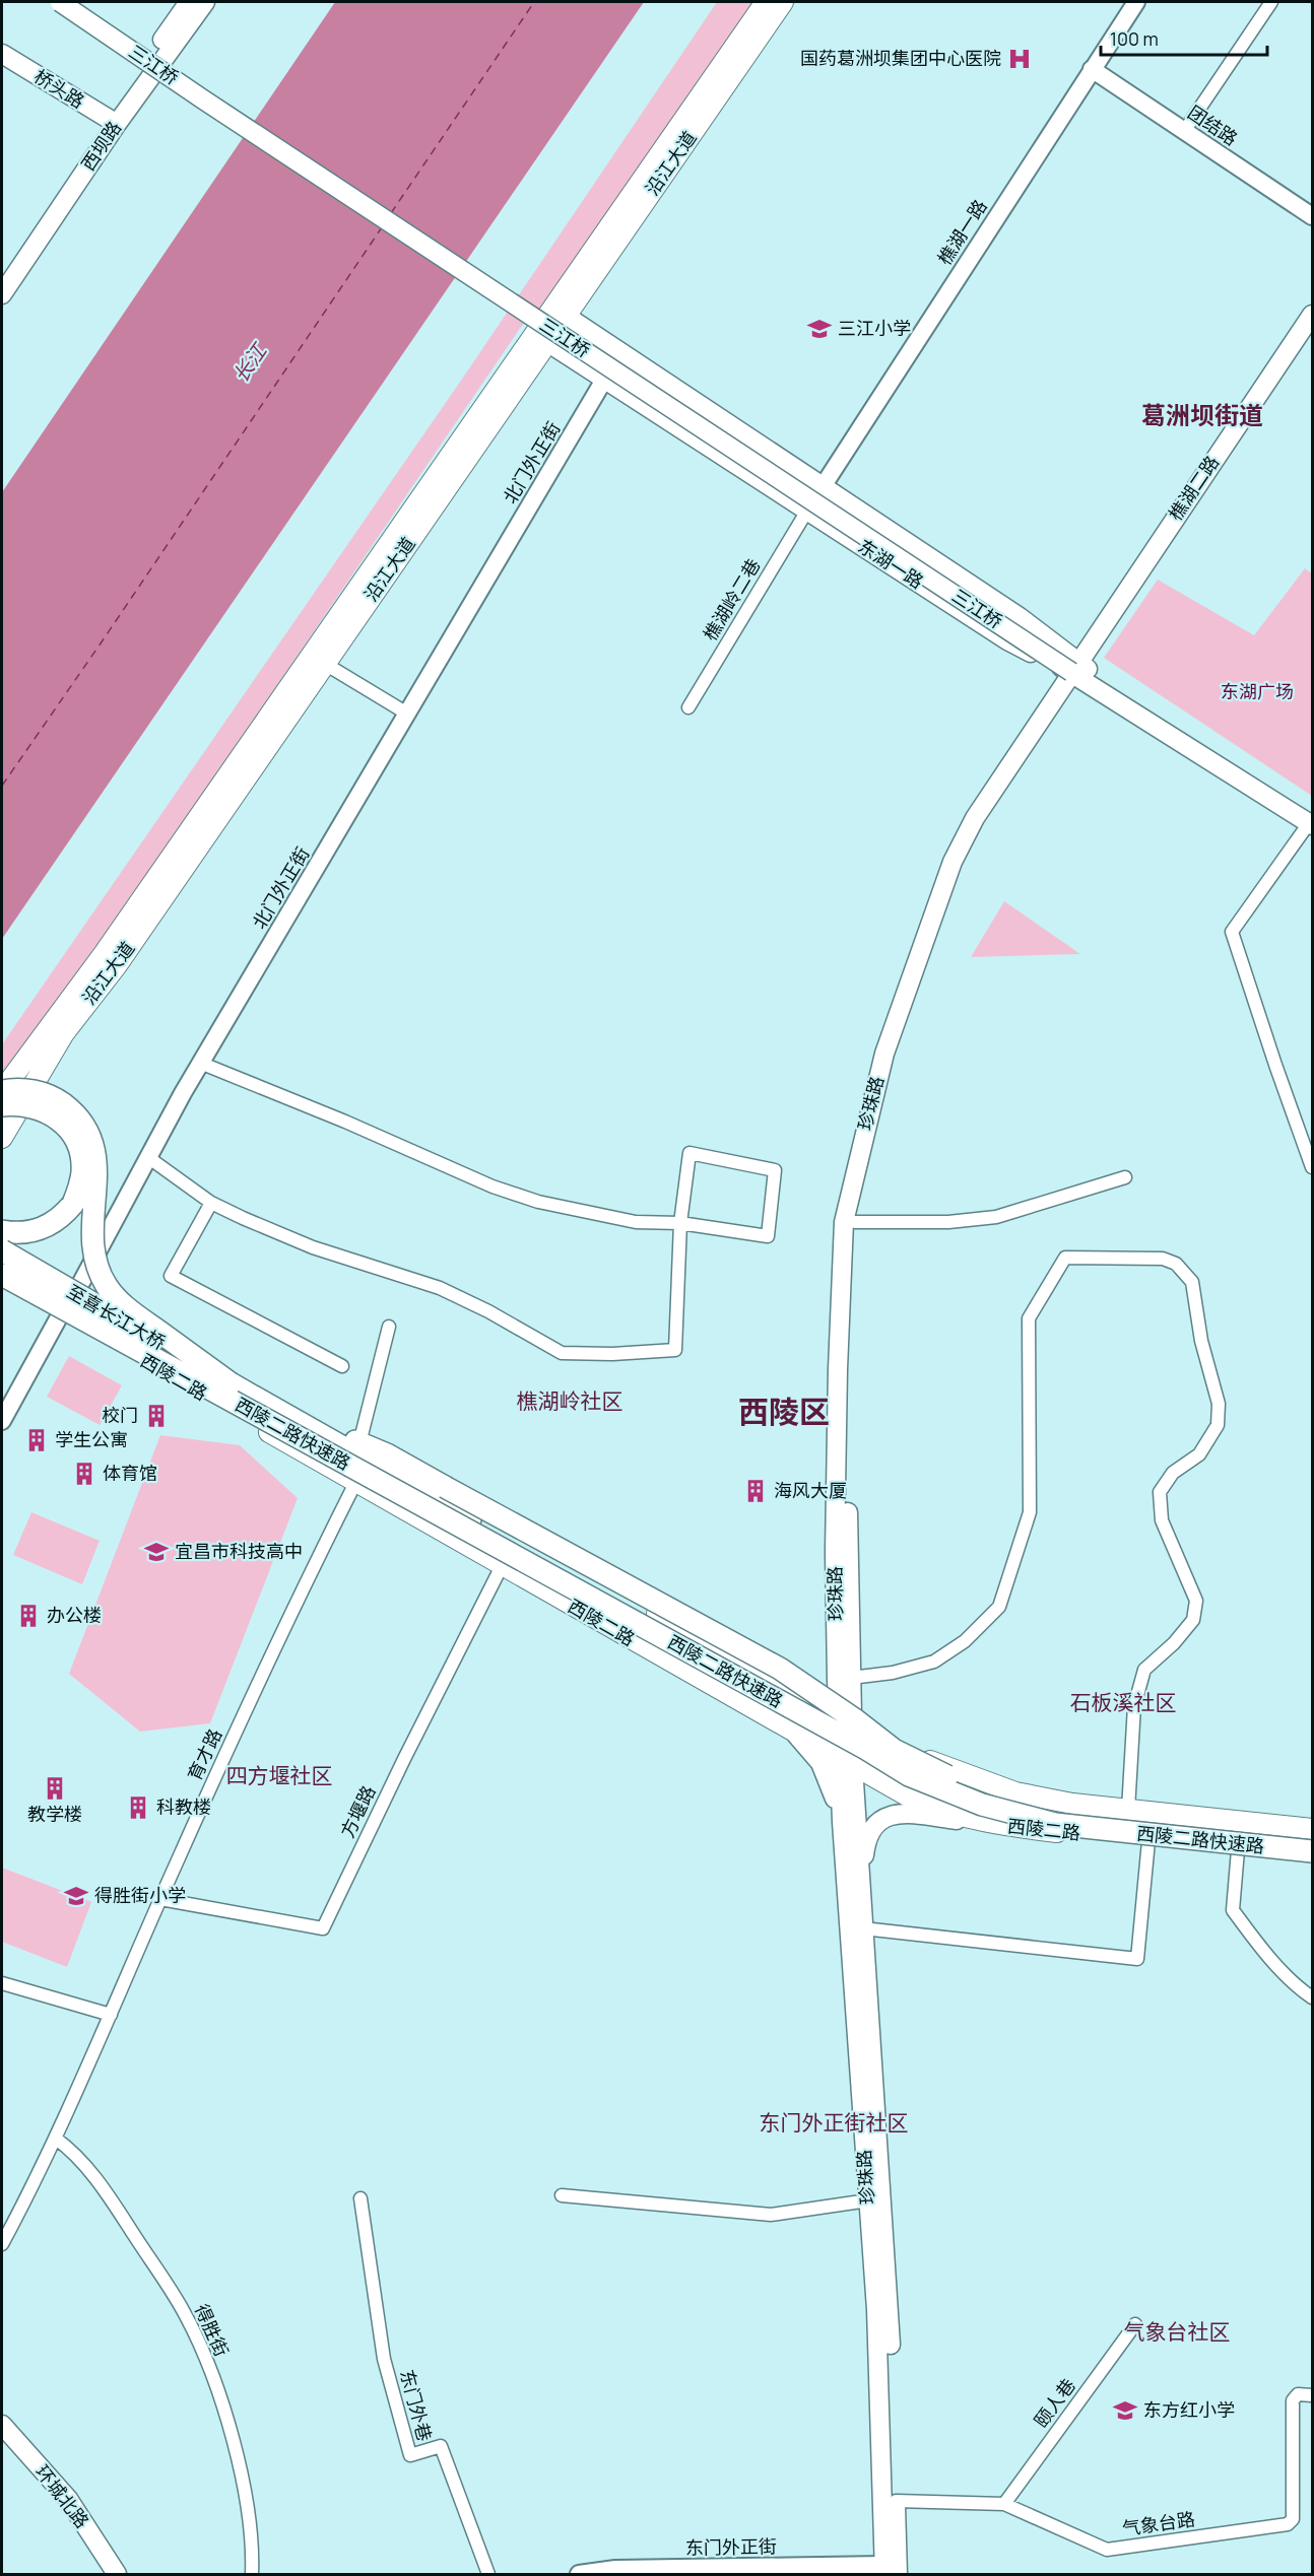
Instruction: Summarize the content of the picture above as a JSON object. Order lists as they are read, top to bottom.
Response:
{
  "streets": {
    "highway": ["至喜长江大桥", "西陵二路快速路"],
    "main road": [
      "三江桥",
      "桥头路",
      "西坝路",
      "沿江大道",
      "樵湖二路",
      "东湖一路",
      "珍珠路",
      "西陵二路",
      "环城北路"
    ],
    "street": [
      "团结路",
      "樵湖一路",
      "北门外正街",
      "樵湖岭二巷",
      "育才路",
      "方堰路",
      "得胜街",
      "颐人巷",
      "东门外巷",
      "气象台路",
      "东门外正街"
    ]
  },
  "crossings": [
    ["三江桥", "樵湖二路"],
    ["三江桥", "东湖一路"],
    ["三江桥", "珍珠路"],
    ["桥头路", "西坝路"],
    ["团结路", "樵湖一路"],
    ["沿江大道", "东湖一路"],
    ["北门外正街", "东湖一路"],
    ["北门外正街", "西陵二路"],
    ["樵湖二路", "东湖一路"],
    ["樵湖二路", "珍珠路"],
    ["东湖一路", "樵湖岭二巷"],
    ["东湖一路", "珍珠路"],
    ["珍珠路", "西陵二路"],
    ["珍珠路", "气象台路"],
    ["珍珠路", "东门外正街"],
    ["至喜长江大桥", "西陵二路快速路"],
    ["西陵二路", "育才路"],
    ["西陵二路", "方堰路"],
    ["育才路", "方堰路"],
    ["育才路", "得胜街"],
    ["颐人巷", "气象台路"]
  ],
  "districts": [
    "葛洲坝街道",
    "樵湖岭社区",
    "西陵区",
    "石板溪社区",
    "四方堰社区",
    "东门外正街社区",
    "气象台社区"
  ],
  "water": ["长江"],
  "parks": ["东湖广场"],
  "places": {
    "hospital": ["国药葛洲坝集团中心医院"],
    "school or university": [
      "三江小学",
      "宜昌市科技高中",
      "得胜街小学",
      "东方红小学"
    ],
    "building": [
      "校门",
      "学生公寓",
      "体育馆",
      "海风大厦",
      "办公楼",
      "教学楼",
      "科教楼"
    ]
  },
  "scale_bar": "100 m"
}
